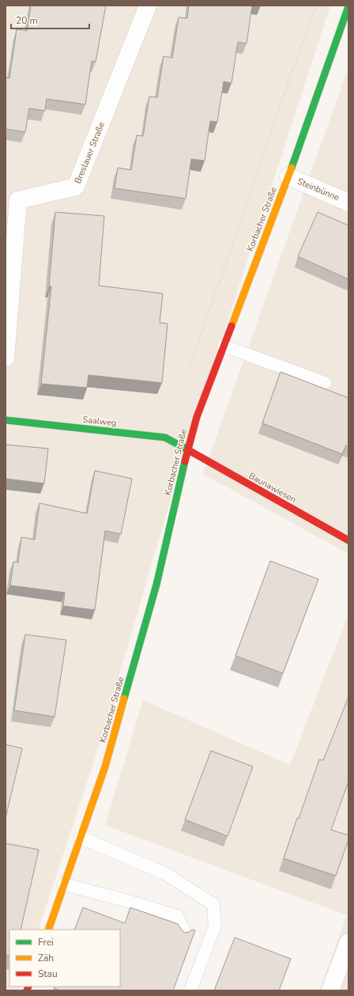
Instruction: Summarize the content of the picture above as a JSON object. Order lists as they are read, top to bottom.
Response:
{
  "streets": {
    "street": [
      "Breslauer Straße",
      "Steinbünne",
      "Korbacher Straße",
      "Saalweg",
      "Baunawiesen"
    ]
  },
  "crossings": [
    ["Steinbünne", "Korbacher Straße"],
    ["Korbacher Straße", "Saalweg"],
    ["Korbacher Straße", "Baunawiesen"],
    ["Saalweg", "Baunawiesen"]
  ],
  "legend": ["Frei", "Zäh", "Stau"],
  "scale_bar": "20 m"
}
